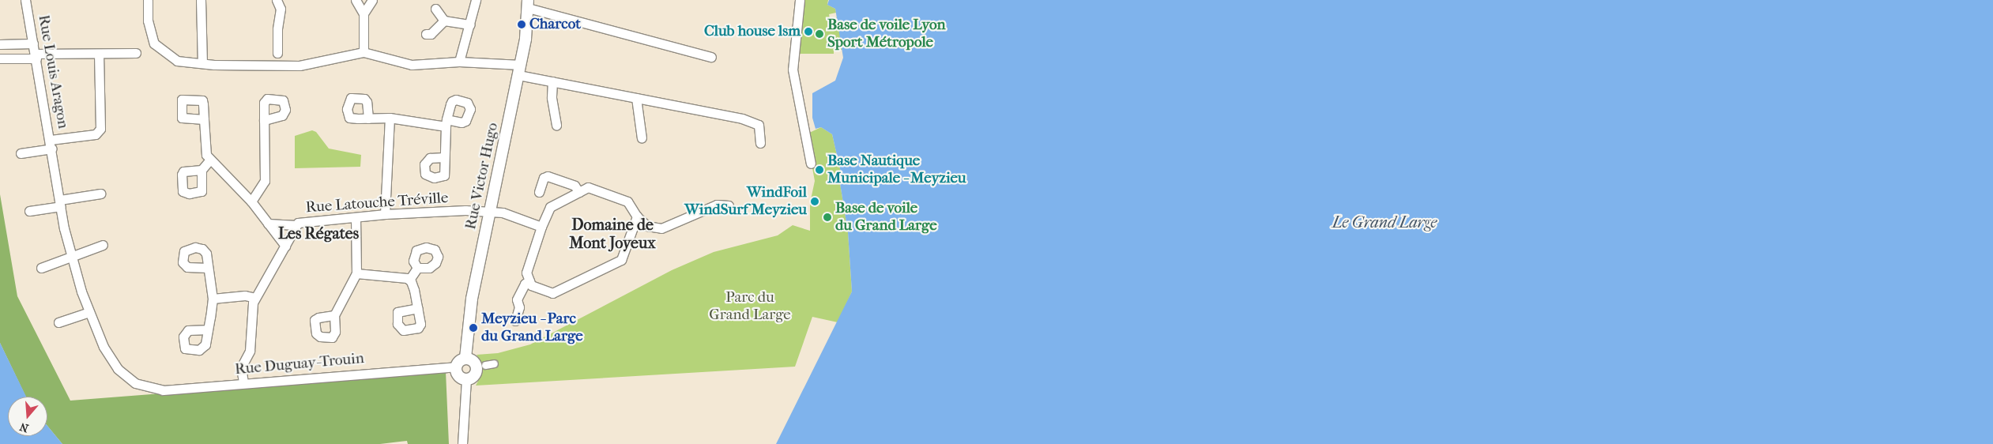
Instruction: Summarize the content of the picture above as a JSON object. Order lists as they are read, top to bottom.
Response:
{
  "streets": {
    "street": [
      "Rue Louis Aragon",
      "Rue Victor Hugo",
      "Rue Latouche Tréville",
      "Rue Duguay-Trouin"
    ]
  },
  "crossings": [
    ["Rue Louis Aragon", "Rue Duguay-Trouin"],
    ["Rue Victor Hugo", "Rue Latouche Tréville"],
    ["Rue Victor Hugo", "Rue Duguay-Trouin"],
    ["Rue Latouche Tréville", "Rue Duguay-Trouin"]
  ],
  "districts": ["Domaine de Mont Joyeux", "Les Régates"],
  "water": ["Le Grand Large"],
  "parks": ["Parc du Grand Large"],
  "places": [
    "Charcot",
    "Club house lsm",
    "Base de voile Lyon Sport Métropole",
    "Base Nautique Municipale - Meyzieu",
    "WindFoil WindSurf Meyzieu",
    "Base de voile du Grand Large",
    "Meyzieu - Parc du Grand Large"
  ],
  "north": "bottom"
}
